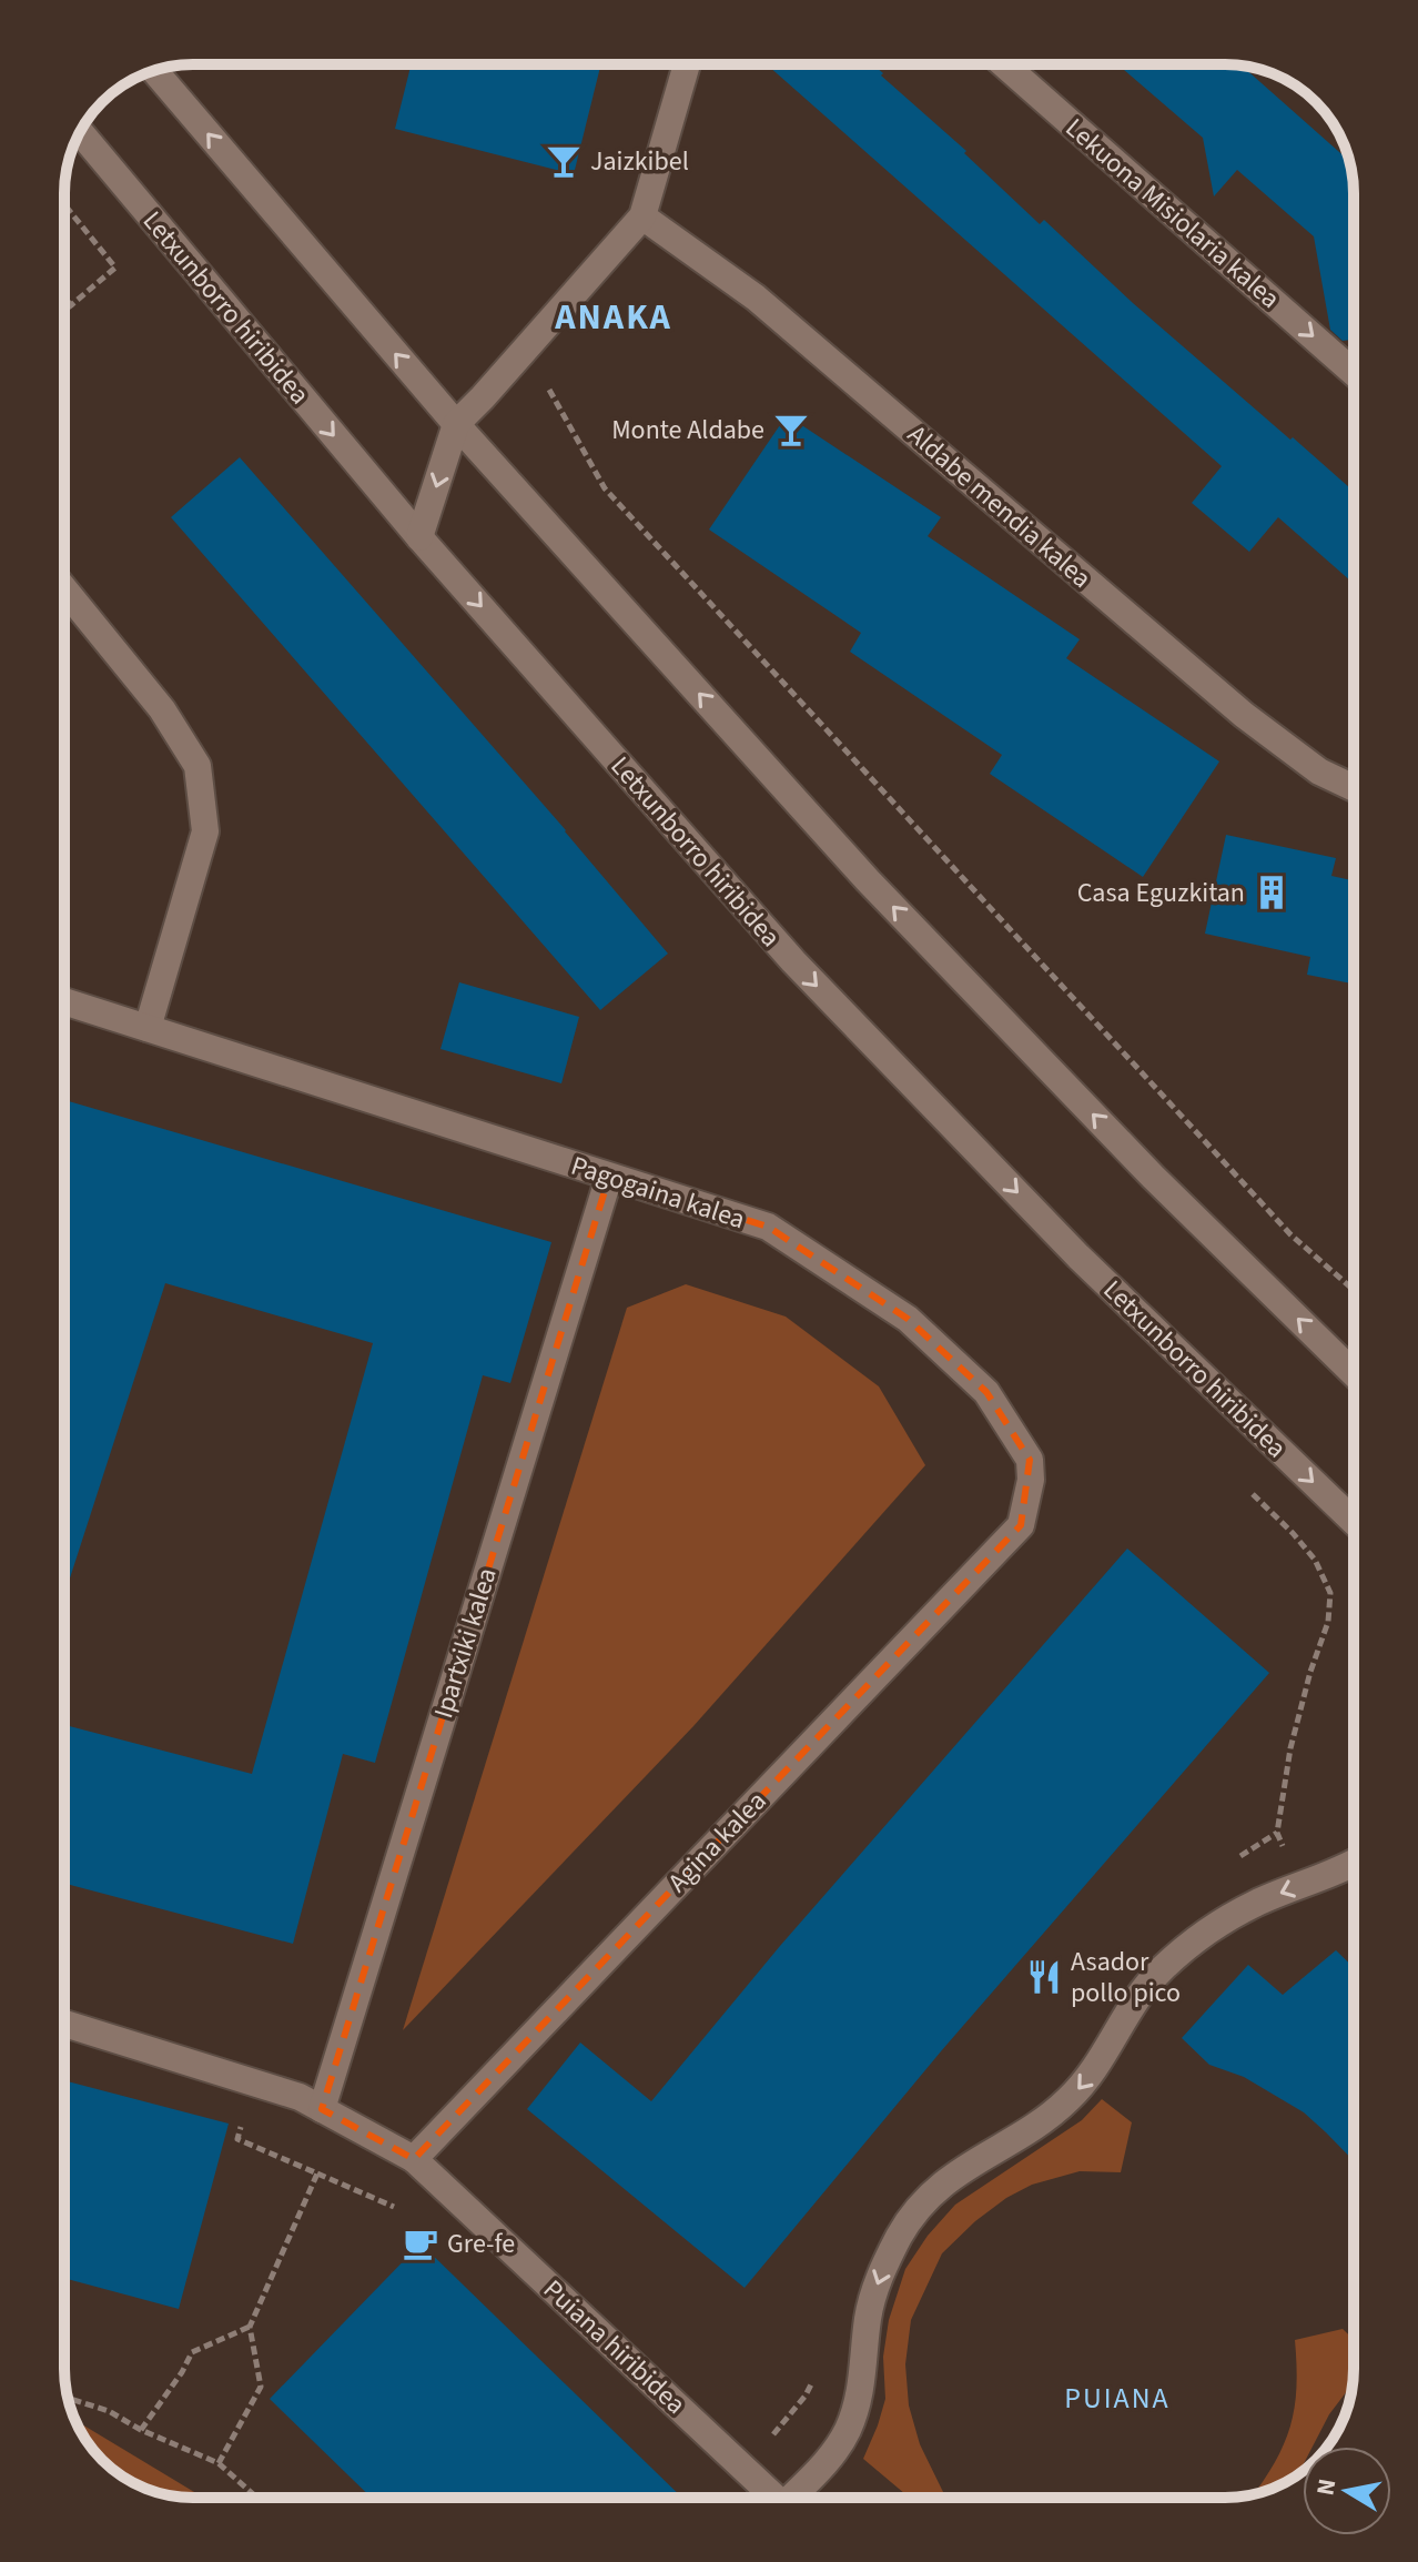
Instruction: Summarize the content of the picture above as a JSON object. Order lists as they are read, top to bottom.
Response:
{
  "streets": {
    "street": [
      "Lekuona Misiolaria kalea",
      "Letxunborro hiribidea",
      "Aldabe mendia kalea",
      "Pagogaina kalea",
      "Ipartxiki kalea",
      "Agina kalea",
      "Puiana hiribidea"
    ]
  },
  "crossings": [
    ["Pagogaina kalea", "Ipartxiki kalea"],
    ["Pagogaina kalea", "Agina kalea"],
    ["Ipartxiki kalea", "Puiana hiribidea"],
    ["Agina kalea", "Puiana hiribidea"]
  ],
  "one_way": ["Lekuona Misiolaria kalea"],
  "districts": ["ANAKA", "PUIANA"],
  "places": {
    "bar": ["Jaizkibel", "Monte Aldabe"],
    "building": ["Casa Eguzkitan"],
    "restaurant": ["Asador pollo pico"],
    "cafe": ["Gre-fe"]
  },
  "north": "left"
}
